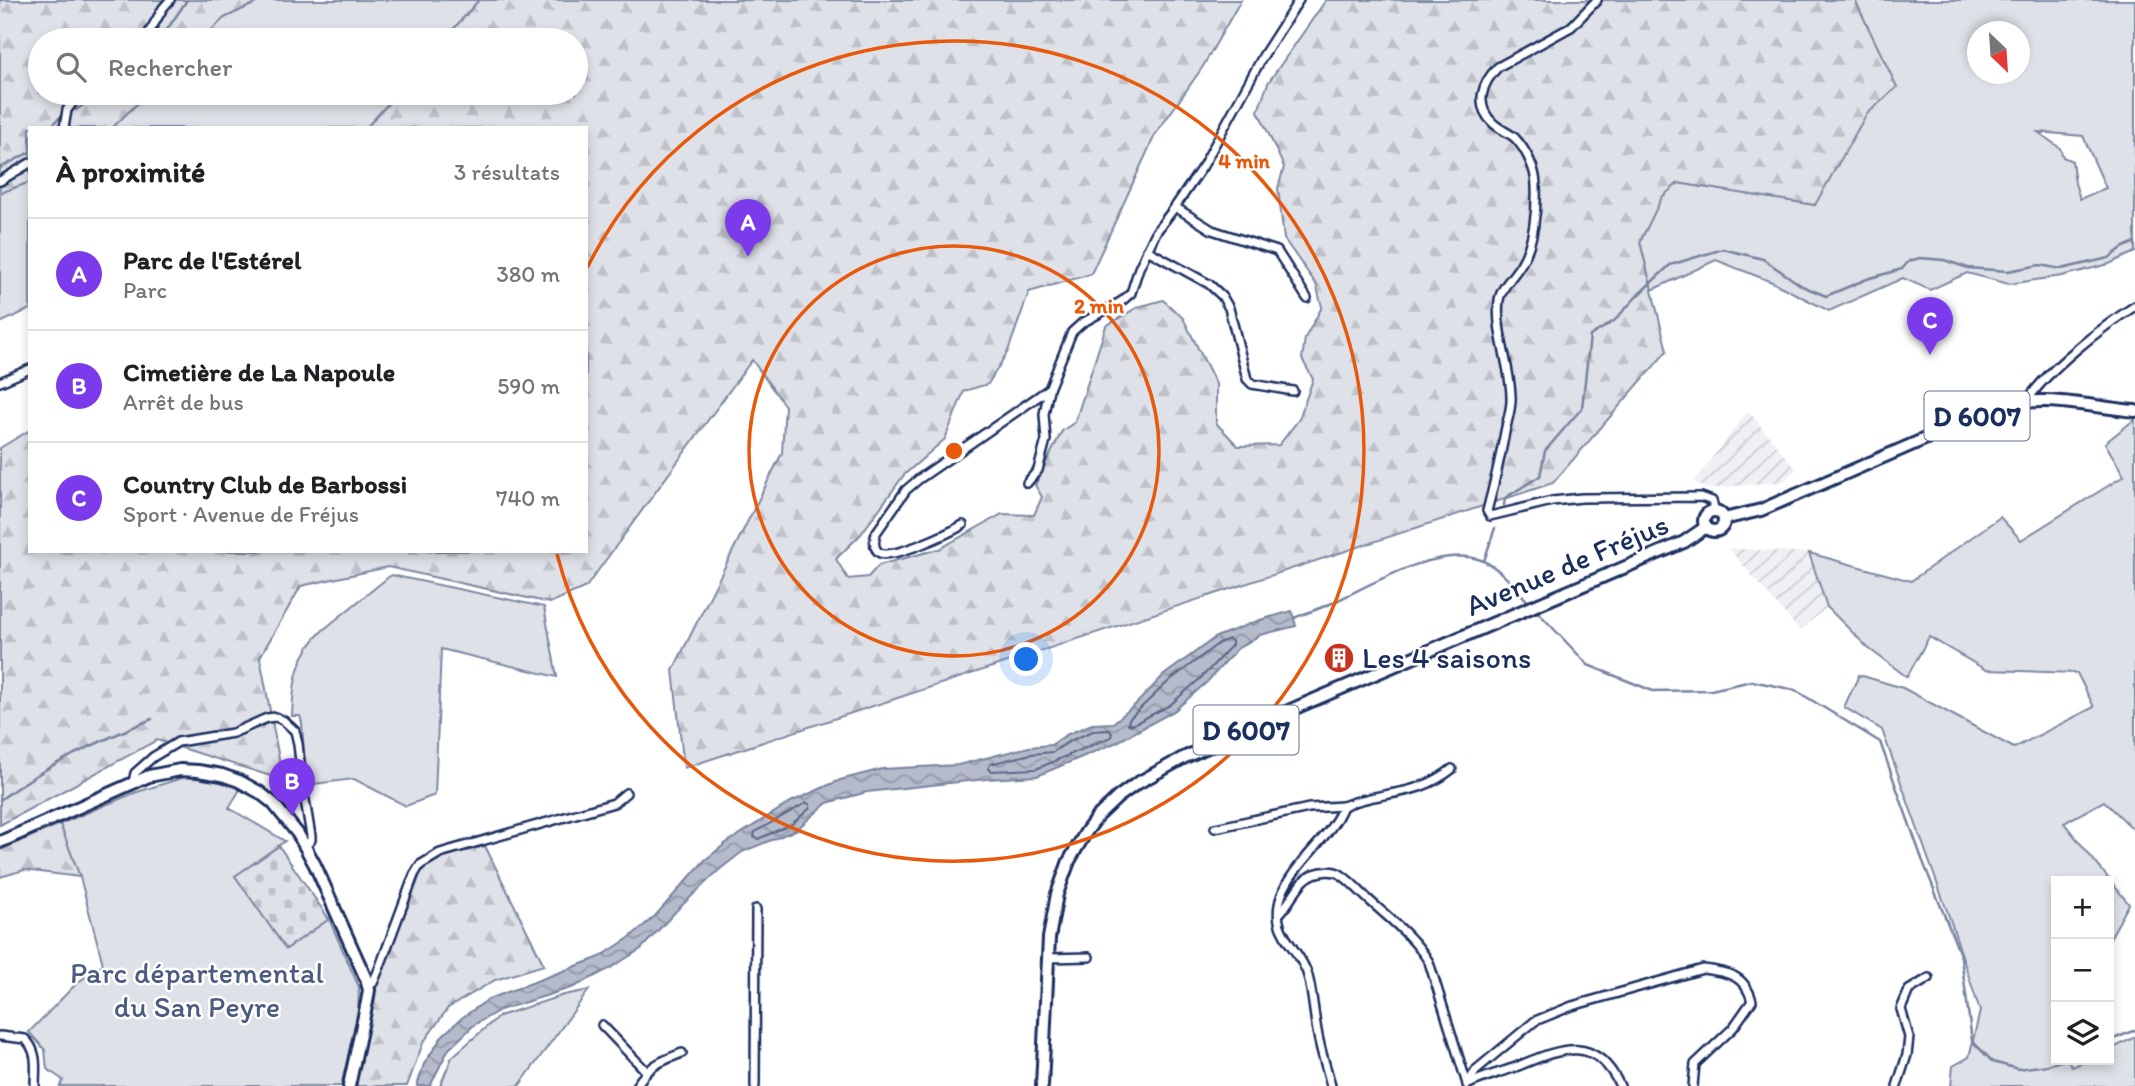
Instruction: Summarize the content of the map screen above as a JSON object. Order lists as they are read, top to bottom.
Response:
{
  "streets": {
    "main road": ["D 6007", "Avenue de Fréjus"]
  },
  "crossings": [
    ["D 6007", "Avenue de Fréjus"]
  ],
  "parks": ["Parc départemental du San Peyre"],
  "places": {
    "building": ["Les 4 saisons"]
  },
  "north": "bottom right",
  "page": {
    "search": "Rechercher",
    "heading": ["À proximité", "3 résultats"],
    "pins": ["A", "C", "B"],
    "list": [
      {
        "mark": "A",
        "name": "Parc de l'Estérel",
        "note": "Parc",
        "value": "380 m"
      },
      {
        "mark": "B",
        "name": "Cimetière de La Napoule",
        "note": "Arrêt de bus",
        "value": "590 m"
      },
      {
        "mark": "C",
        "name": "Country Club de Barbossi",
        "note": "Sport · Avenue de Fréjus",
        "value": "740 m"
      }
    ],
    "map_buttons": ["+", "−"]
  },
  "rings": ["4 min", "2 min"]
}
